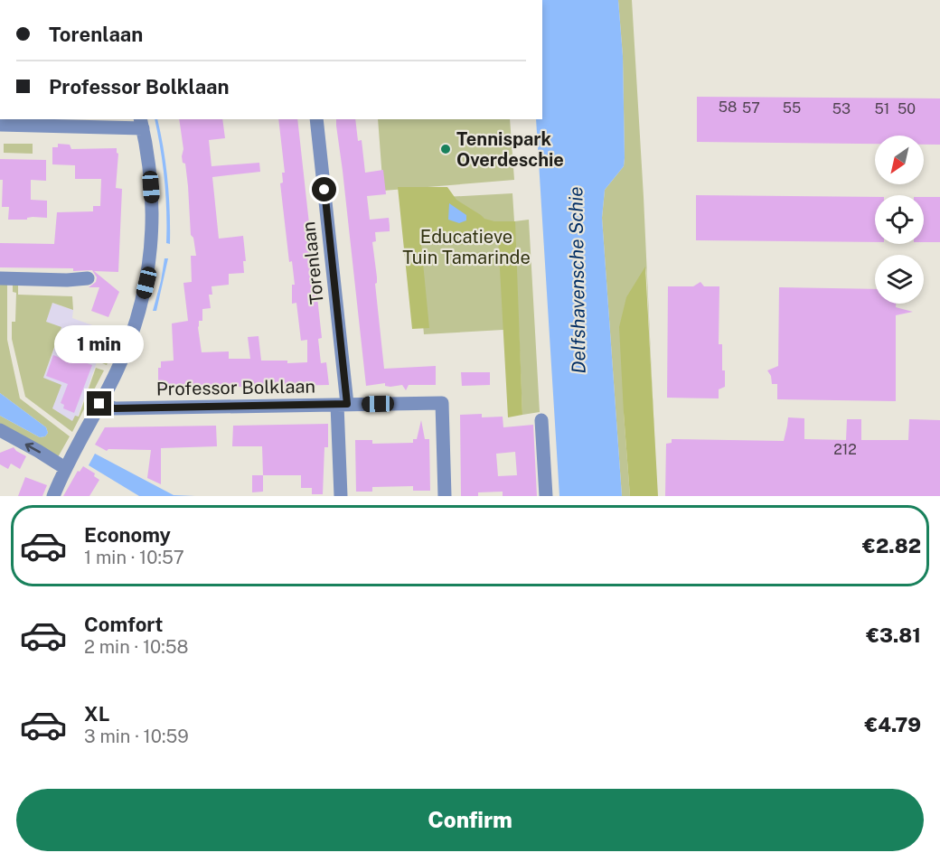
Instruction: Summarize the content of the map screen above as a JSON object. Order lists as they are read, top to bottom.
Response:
{
  "streets": {
    "street": ["Torenlaan", "Professor Bolklaan"]
  },
  "crossings": [
    ["Torenlaan", "Professor Bolklaan"]
  ],
  "water": ["Delfshavensche Schie"],
  "parks": ["Educatieve Tuin Tamarinde"],
  "places": ["Tennispark Overdeschie"],
  "house_numbers": [
    "58",
    "57",
    "55",
    "53",
    "51",
    "50",
    "212"
  ],
  "north": "bottom left",
  "page": {
    "banner": ["Torenlaan", "Professor Bolklaan"],
    "bubble": "1 min",
    "list": [
      {
        "name": "Economy",
        "note": "1 min · 10:57",
        "value": "€2.82"
      },
      {
        "name": "Comfort",
        "note": "2 min · 10:58",
        "value": "€3.81"
      },
      {
        "name": "XL",
        "note": "3 min · 10:59",
        "value": "€4.79"
      }
    ],
    "buttons": "Confirm"
  }
}
